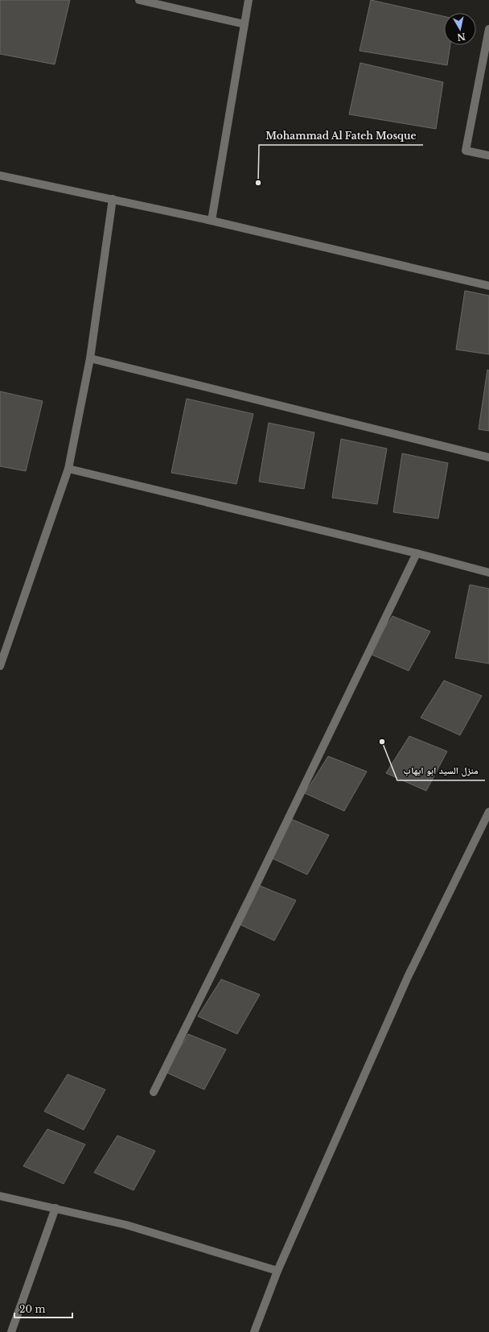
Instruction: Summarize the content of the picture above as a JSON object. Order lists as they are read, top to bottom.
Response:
{
  "places": ["Mohammad Al Fateh Mosque", "منزل السيد ابو ايهاب"],
  "scale_bar": "20 m",
  "north": "bottom"
}
